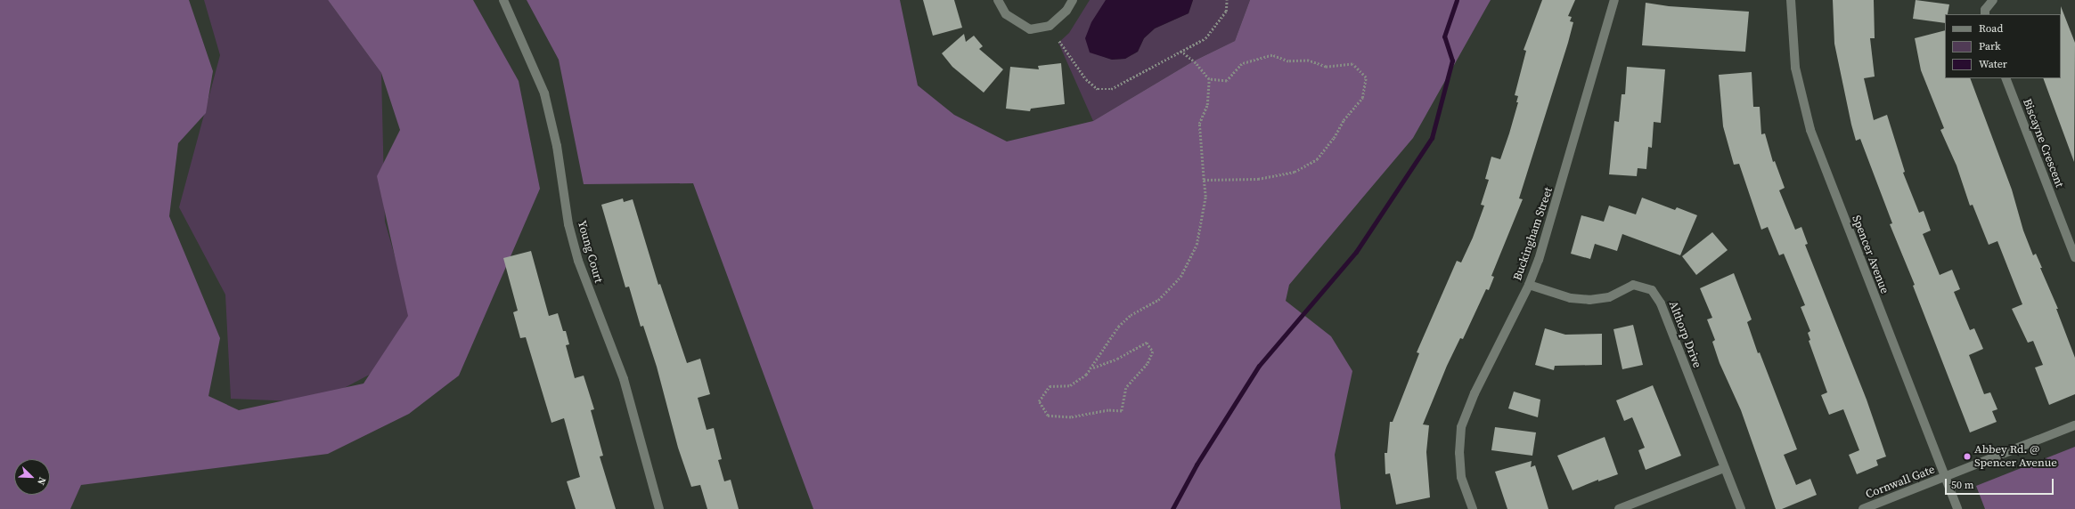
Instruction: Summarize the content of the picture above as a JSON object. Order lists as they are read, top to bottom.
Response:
{
  "streets": {
    "street": [
      "Biscayne Crescent",
      "Buckingham Street",
      "Young Court",
      "Spencer Avenue",
      "Althorp Drive",
      "Cornwall Gate"
    ]
  },
  "crossings": [
    ["Buckingham Street", "Althorp Drive"],
    ["Spencer Avenue", "Cornwall Gate"]
  ],
  "places": ["Abbey Rd. @ Spencer Avenue"],
  "legend": ["Road", "Park", "Water"],
  "scale_bar": "50 m",
  "north": "bottom right"
}
